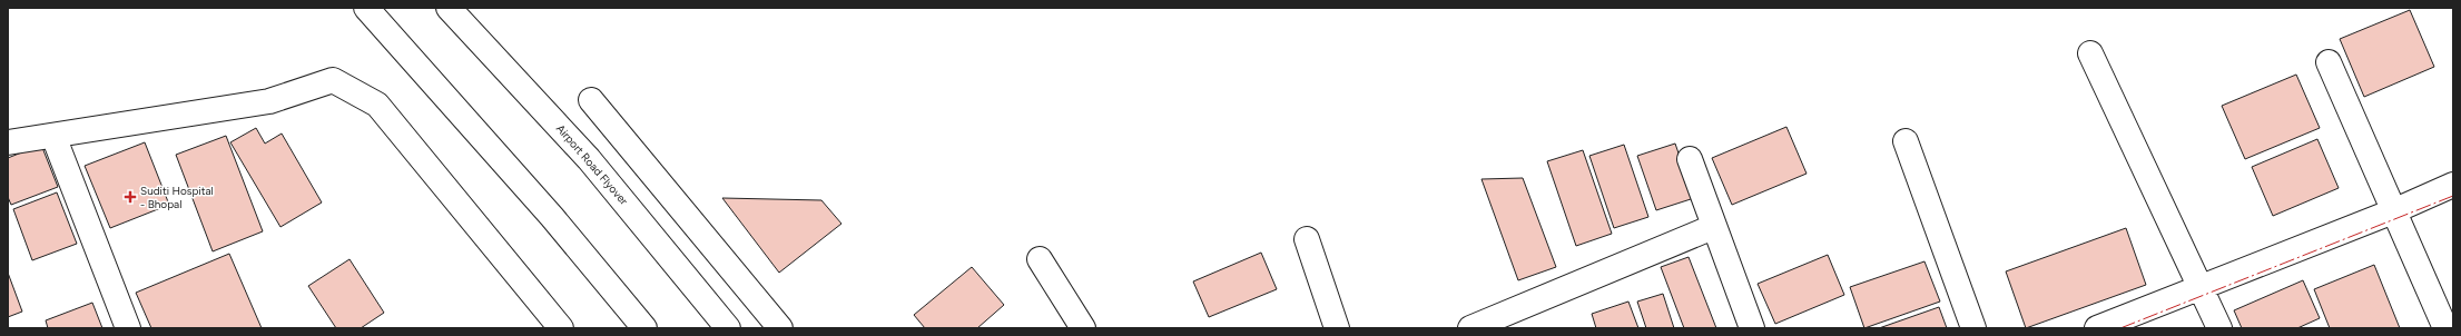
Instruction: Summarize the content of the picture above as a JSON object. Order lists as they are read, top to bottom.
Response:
{
  "streets": {
    "street": ["Airport Road Flyover"]
  },
  "places": {
    "health": ["Suditi Hospital - Bhopal"]
  }
}
